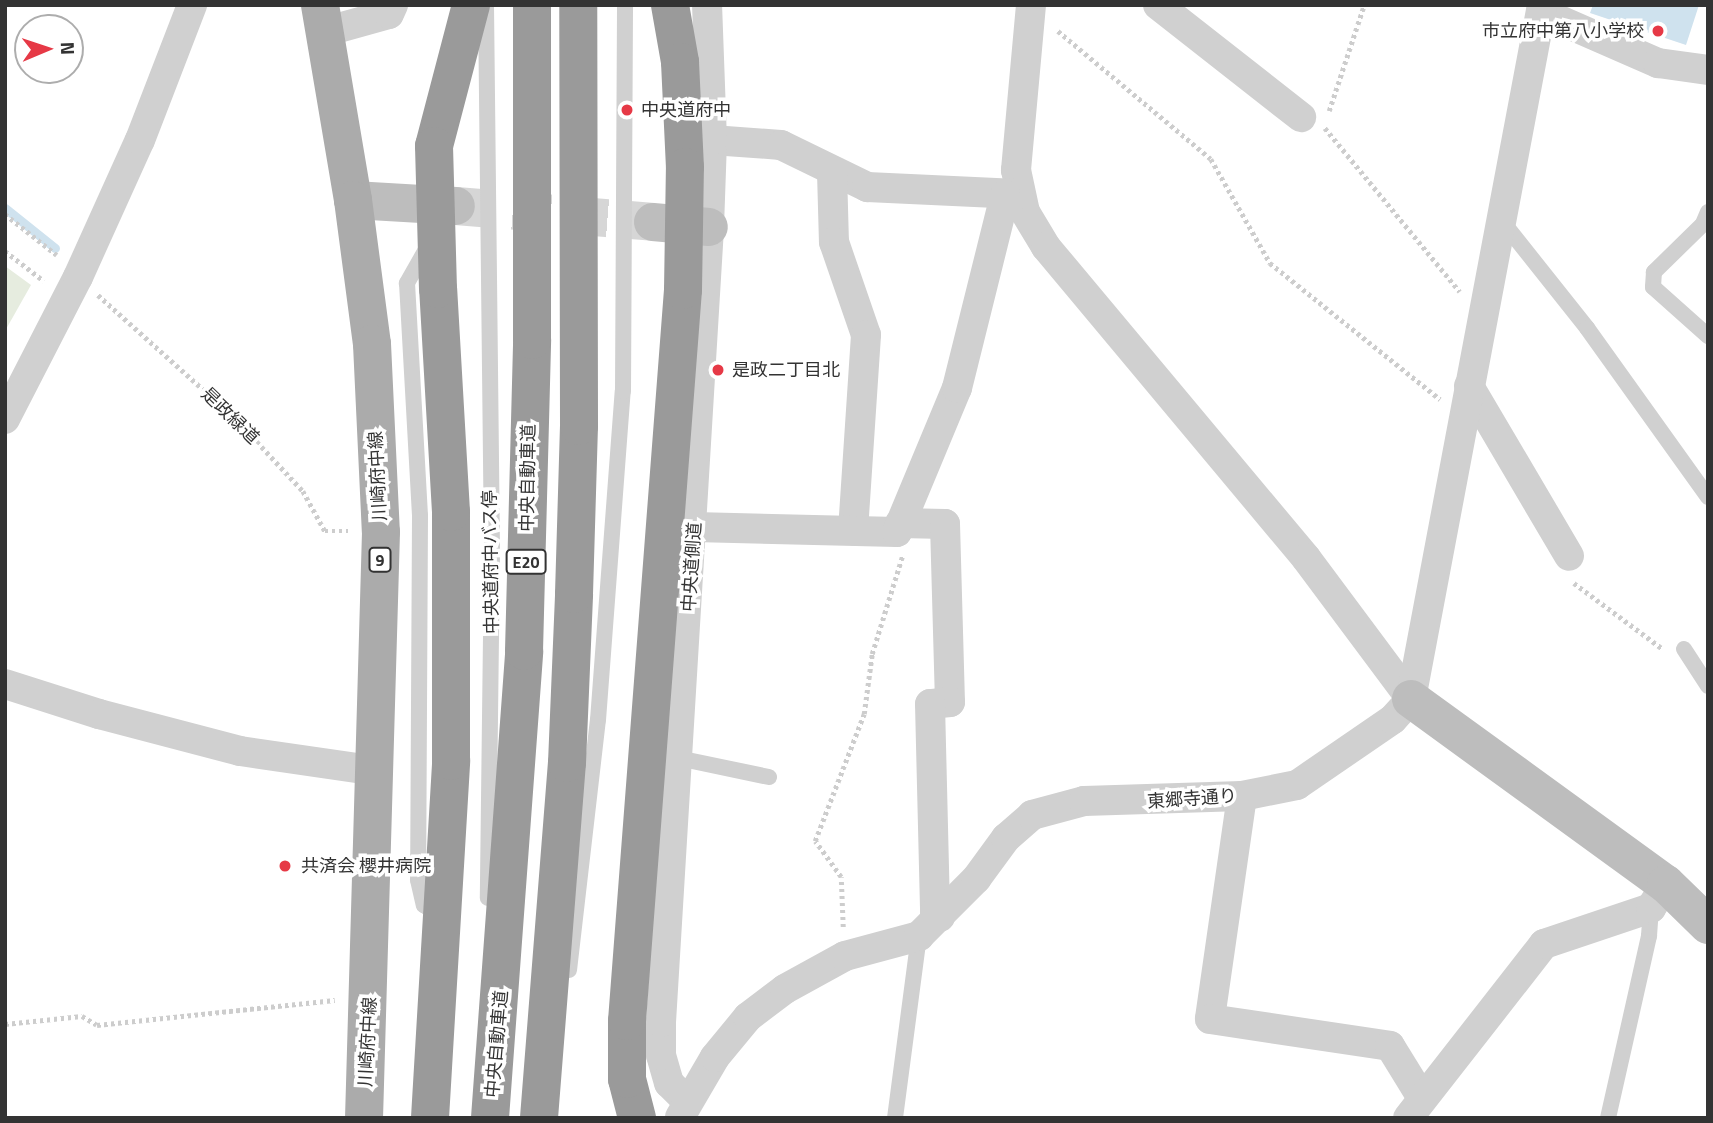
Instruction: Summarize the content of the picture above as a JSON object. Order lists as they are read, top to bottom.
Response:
{
  "streets": {
    "highway": ["中央自動車道", "E20"],
    "main road": ["川崎府中線", "9"],
    "street": ["中央道側道", "東郷寺通り"],
    "lane": ["中央道府中バス停"],
    "path": ["是政緑道"]
  },
  "crossings": [
    ["是政緑道", "川崎府中線"]
  ],
  "places": [
    "市立府中第八小学校",
    "中央道府中",
    "是政二丁目北",
    "共済会 櫻井病院"
  ],
  "north": "right"
}
